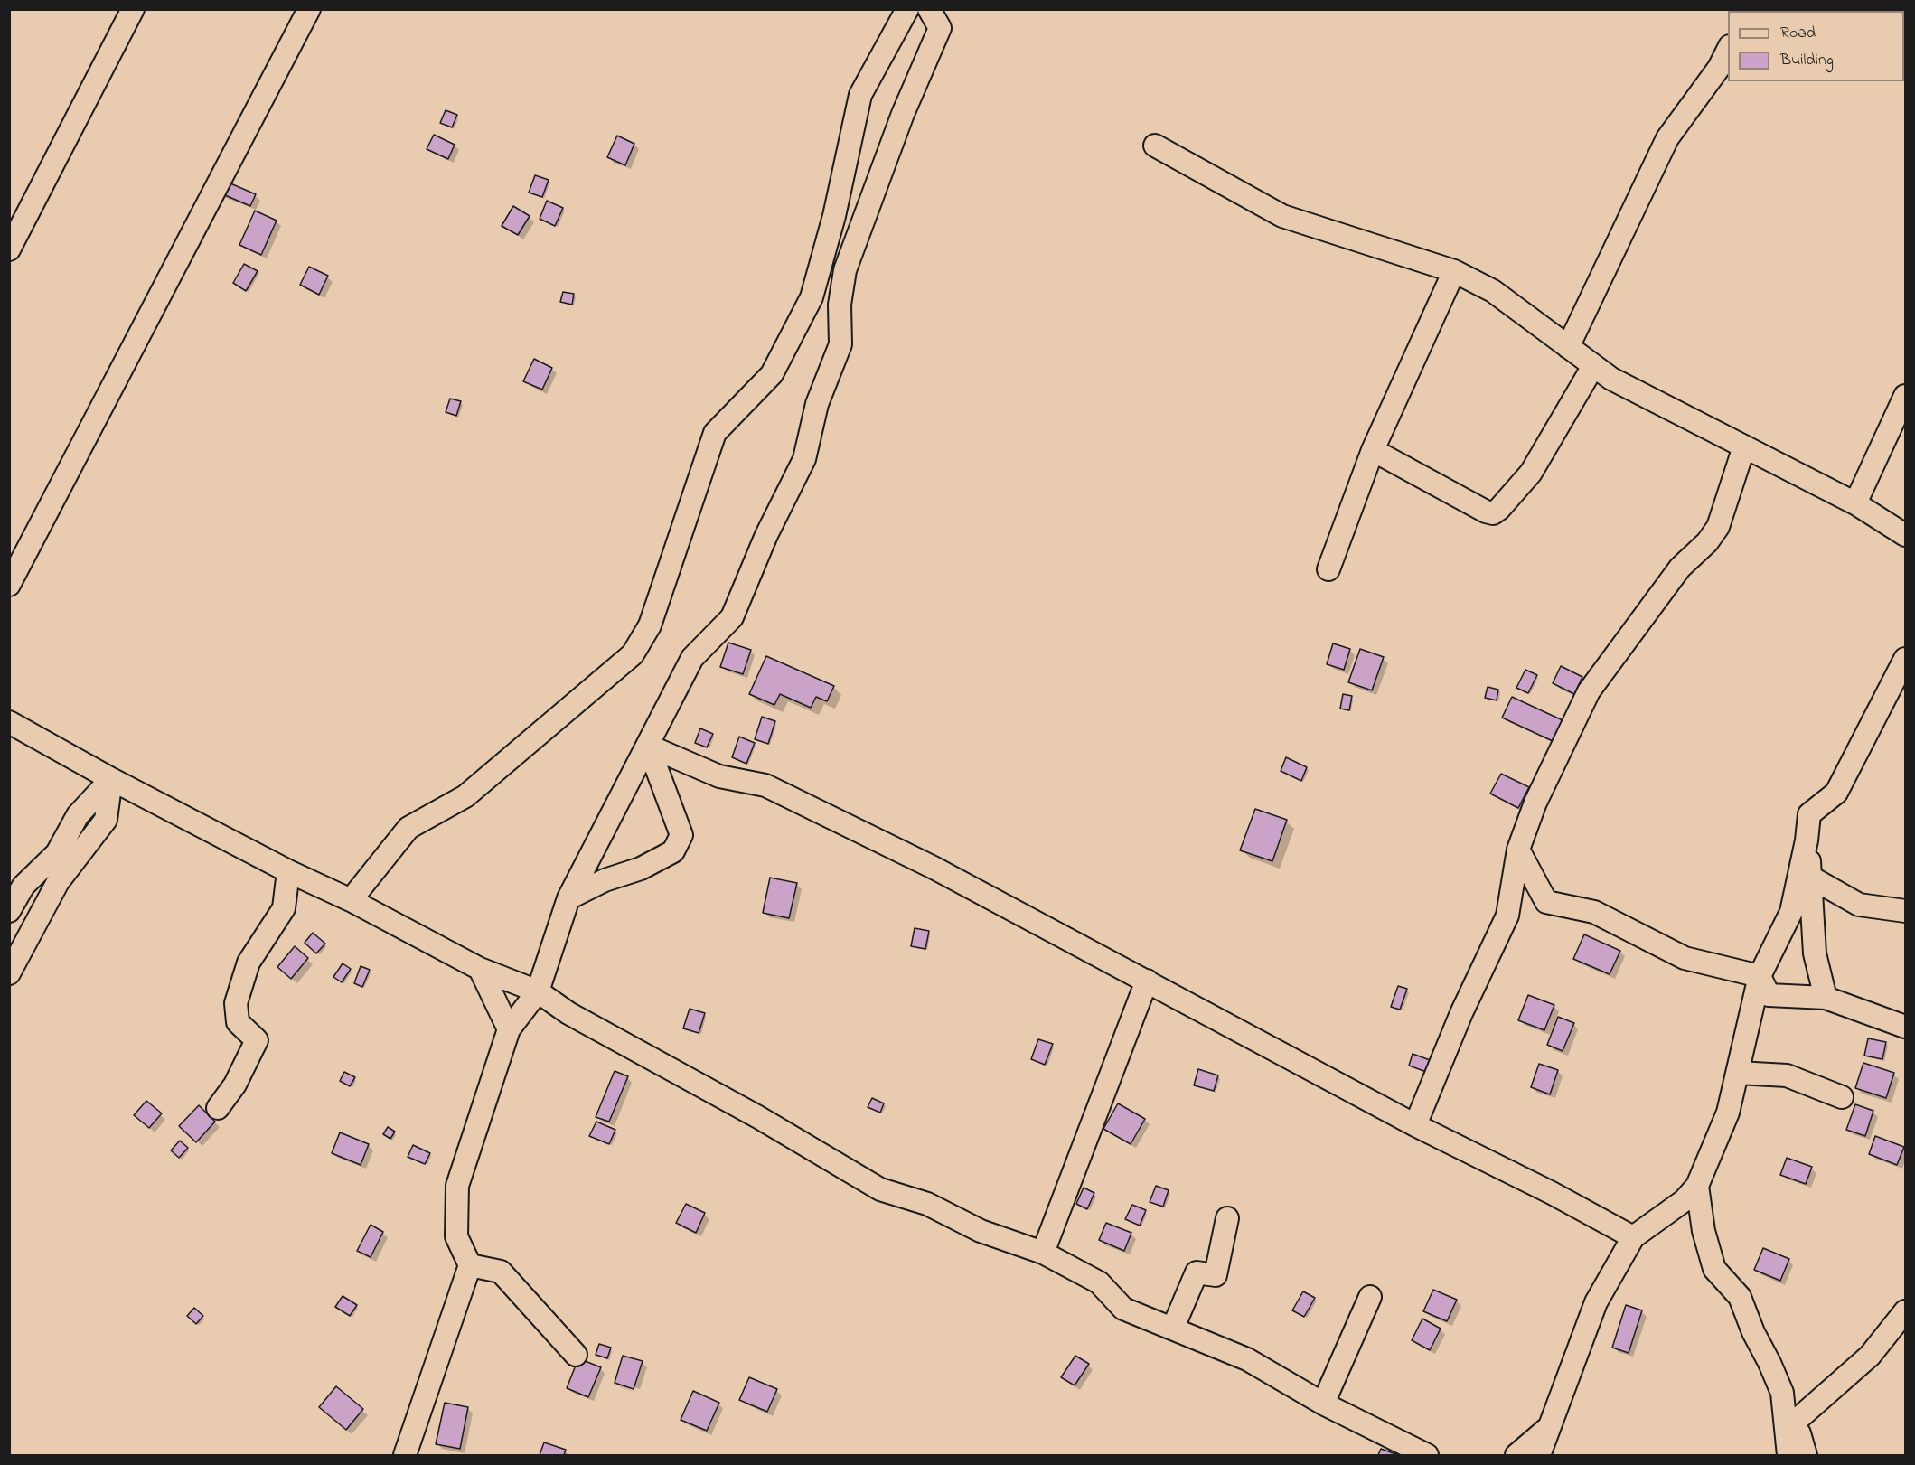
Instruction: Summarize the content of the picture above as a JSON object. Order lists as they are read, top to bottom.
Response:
{
  "legend": ["Road", "Building"]
}
